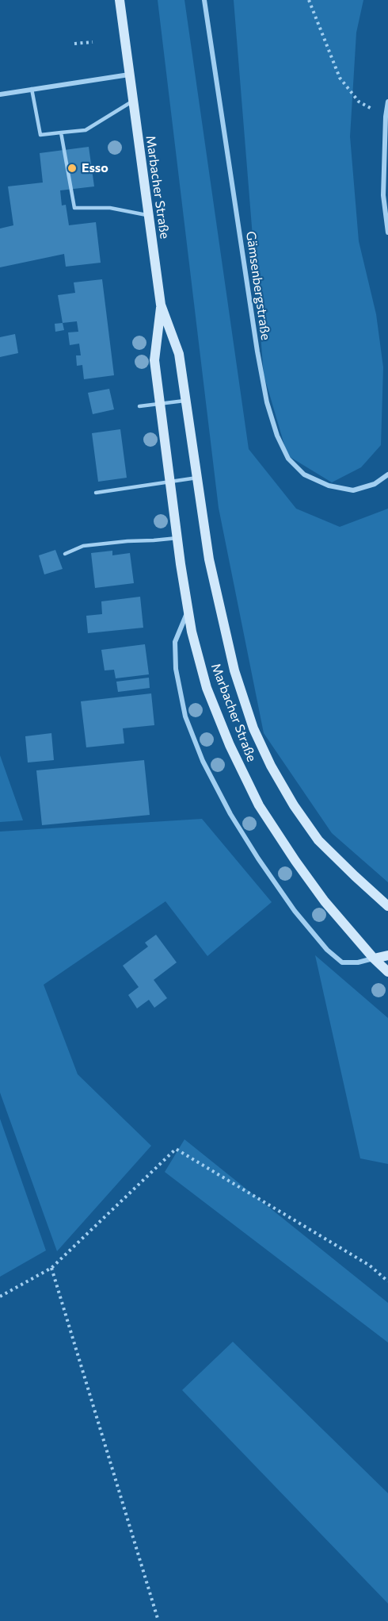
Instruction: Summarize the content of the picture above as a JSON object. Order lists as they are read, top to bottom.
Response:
{
  "streets": {
    "main road": ["Marbacher Straße"],
    "street": ["Gämsenbergstraße"]
  },
  "places": ["Esso"]
}
